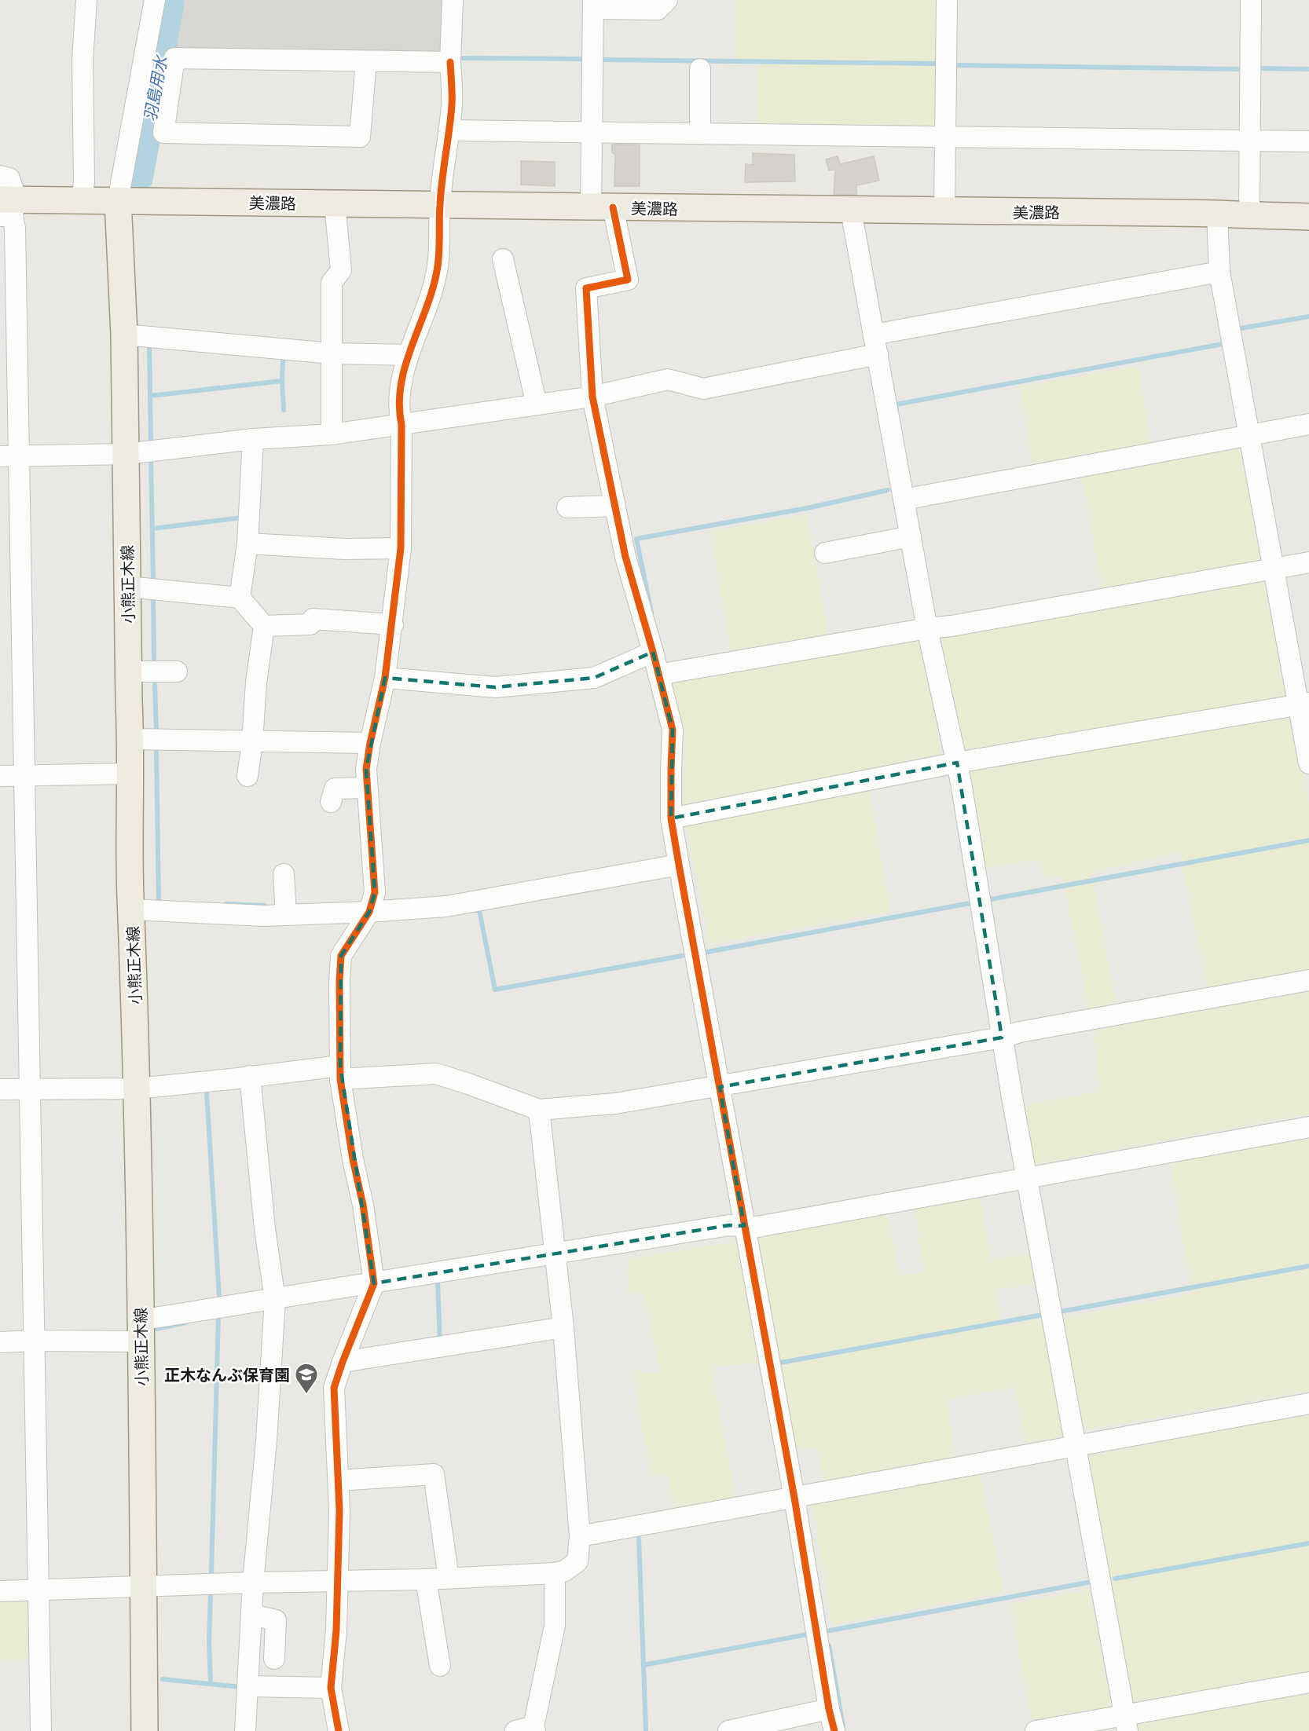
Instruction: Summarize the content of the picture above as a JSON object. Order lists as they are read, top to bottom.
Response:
{
  "streets": {
    "main road": ["美濃路", "小熊正木線"]
  },
  "crossings": [
    ["美濃路", "小熊正木線"]
  ],
  "water": ["羽島用水"],
  "places": {
    "school or university": ["正木なんぶ保育園"]
  }
}
